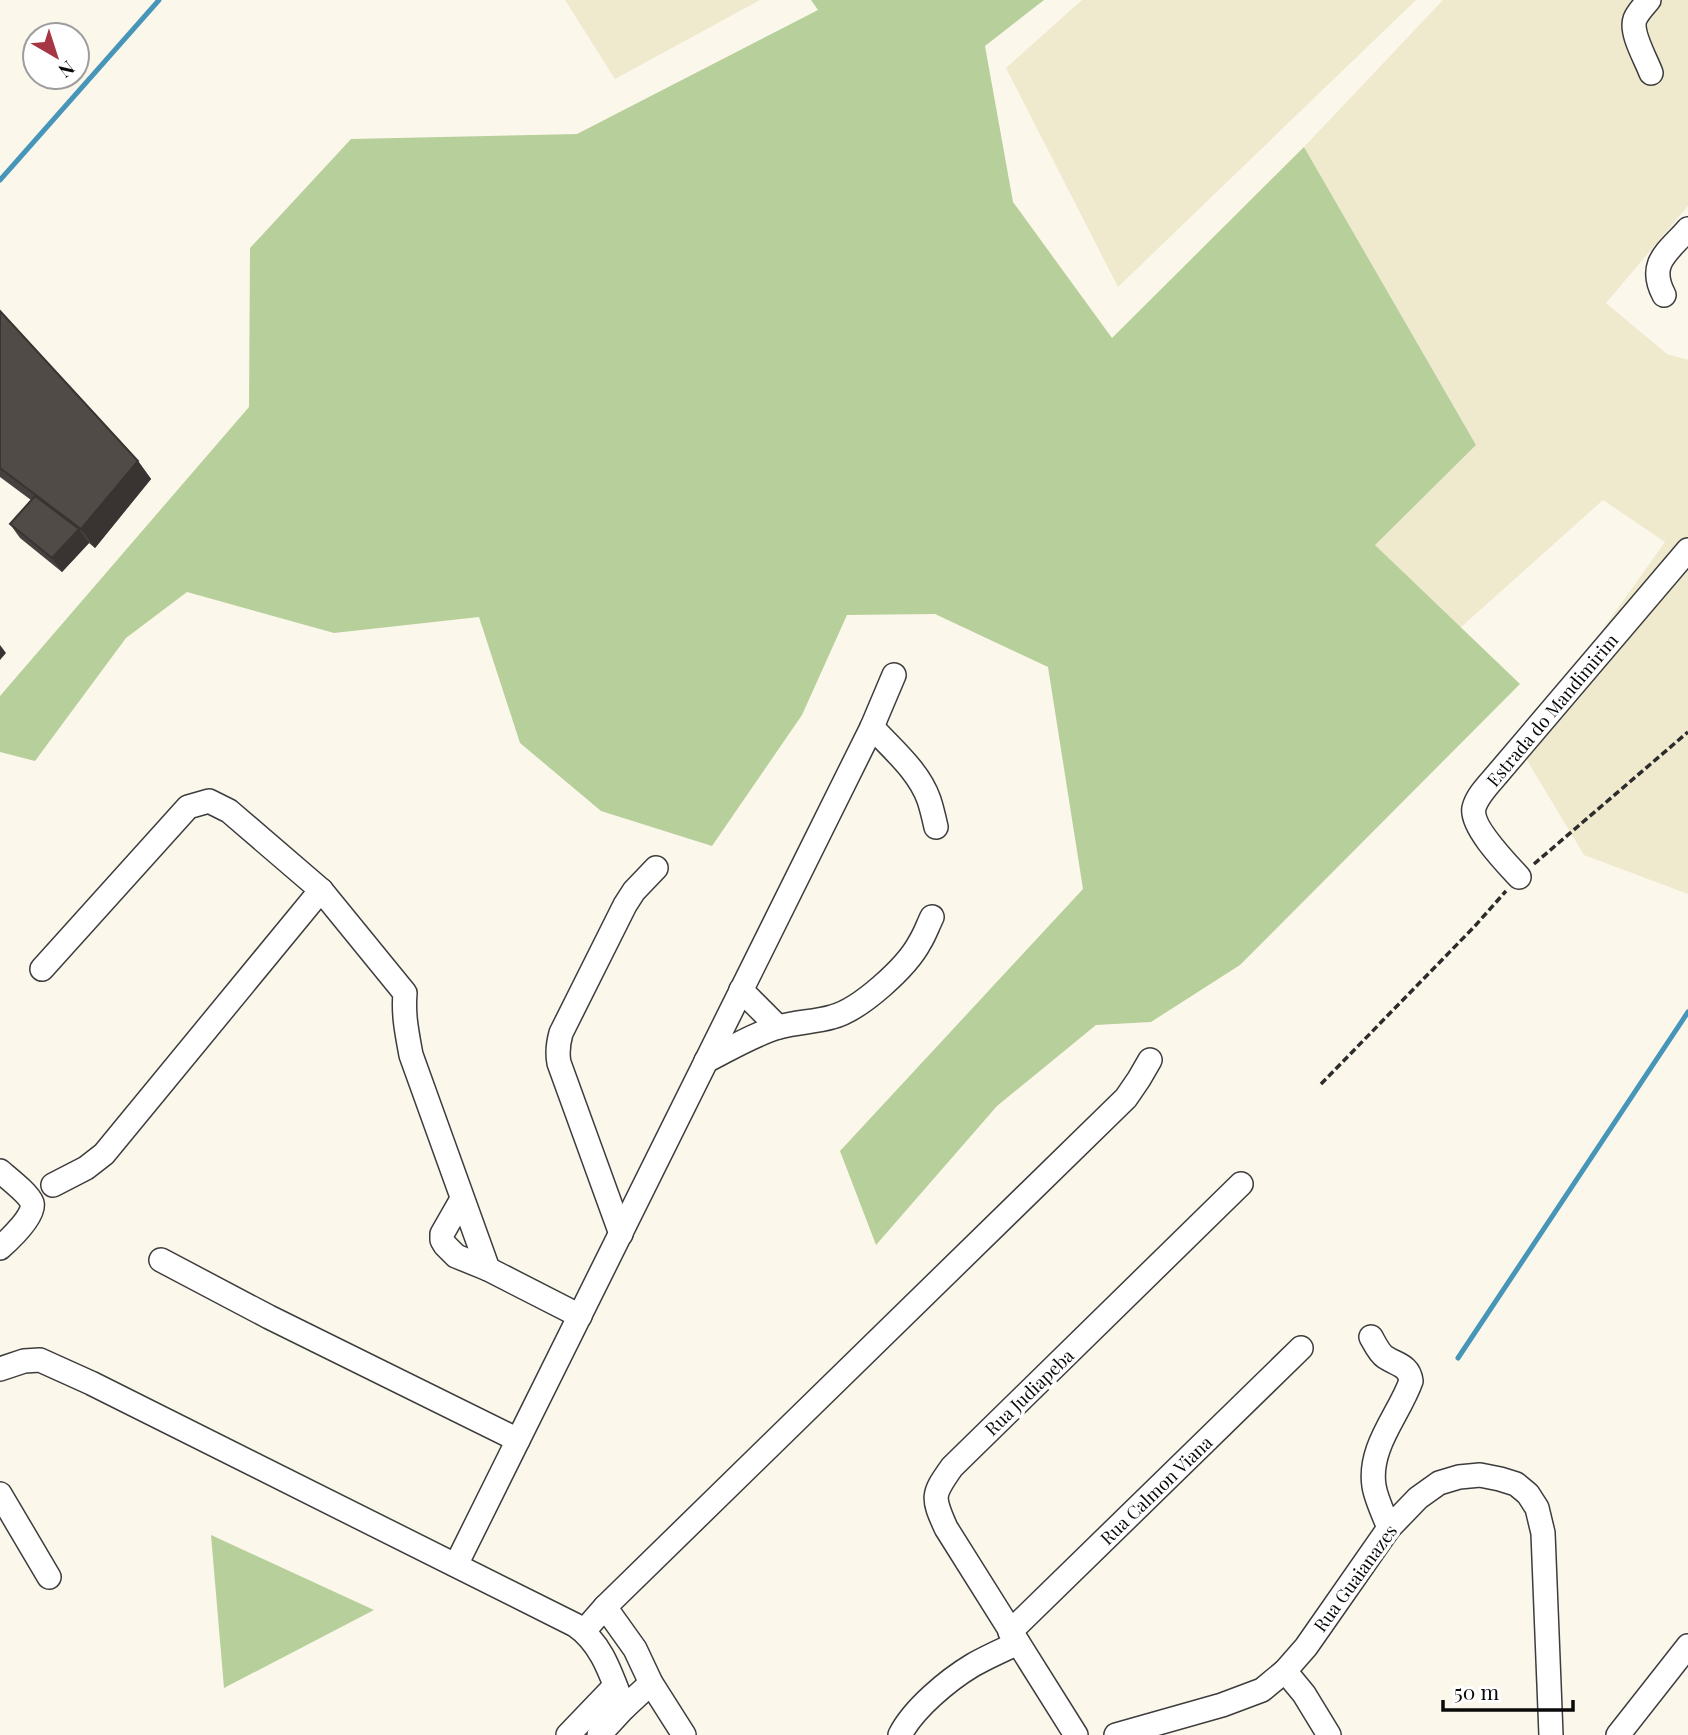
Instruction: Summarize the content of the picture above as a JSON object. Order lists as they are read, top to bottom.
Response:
{
  "streets": {
    "street": [
      "Estrada do Mandimirim",
      "Rua Judiapeba",
      "Rua Calmon Viana",
      "Rua Guaianazes"
    ]
  },
  "crossings": [
    ["Rua Judiapeba", "Rua Calmon Viana"]
  ],
  "scale_bar": "50 m",
  "north": "bottom right"
}
